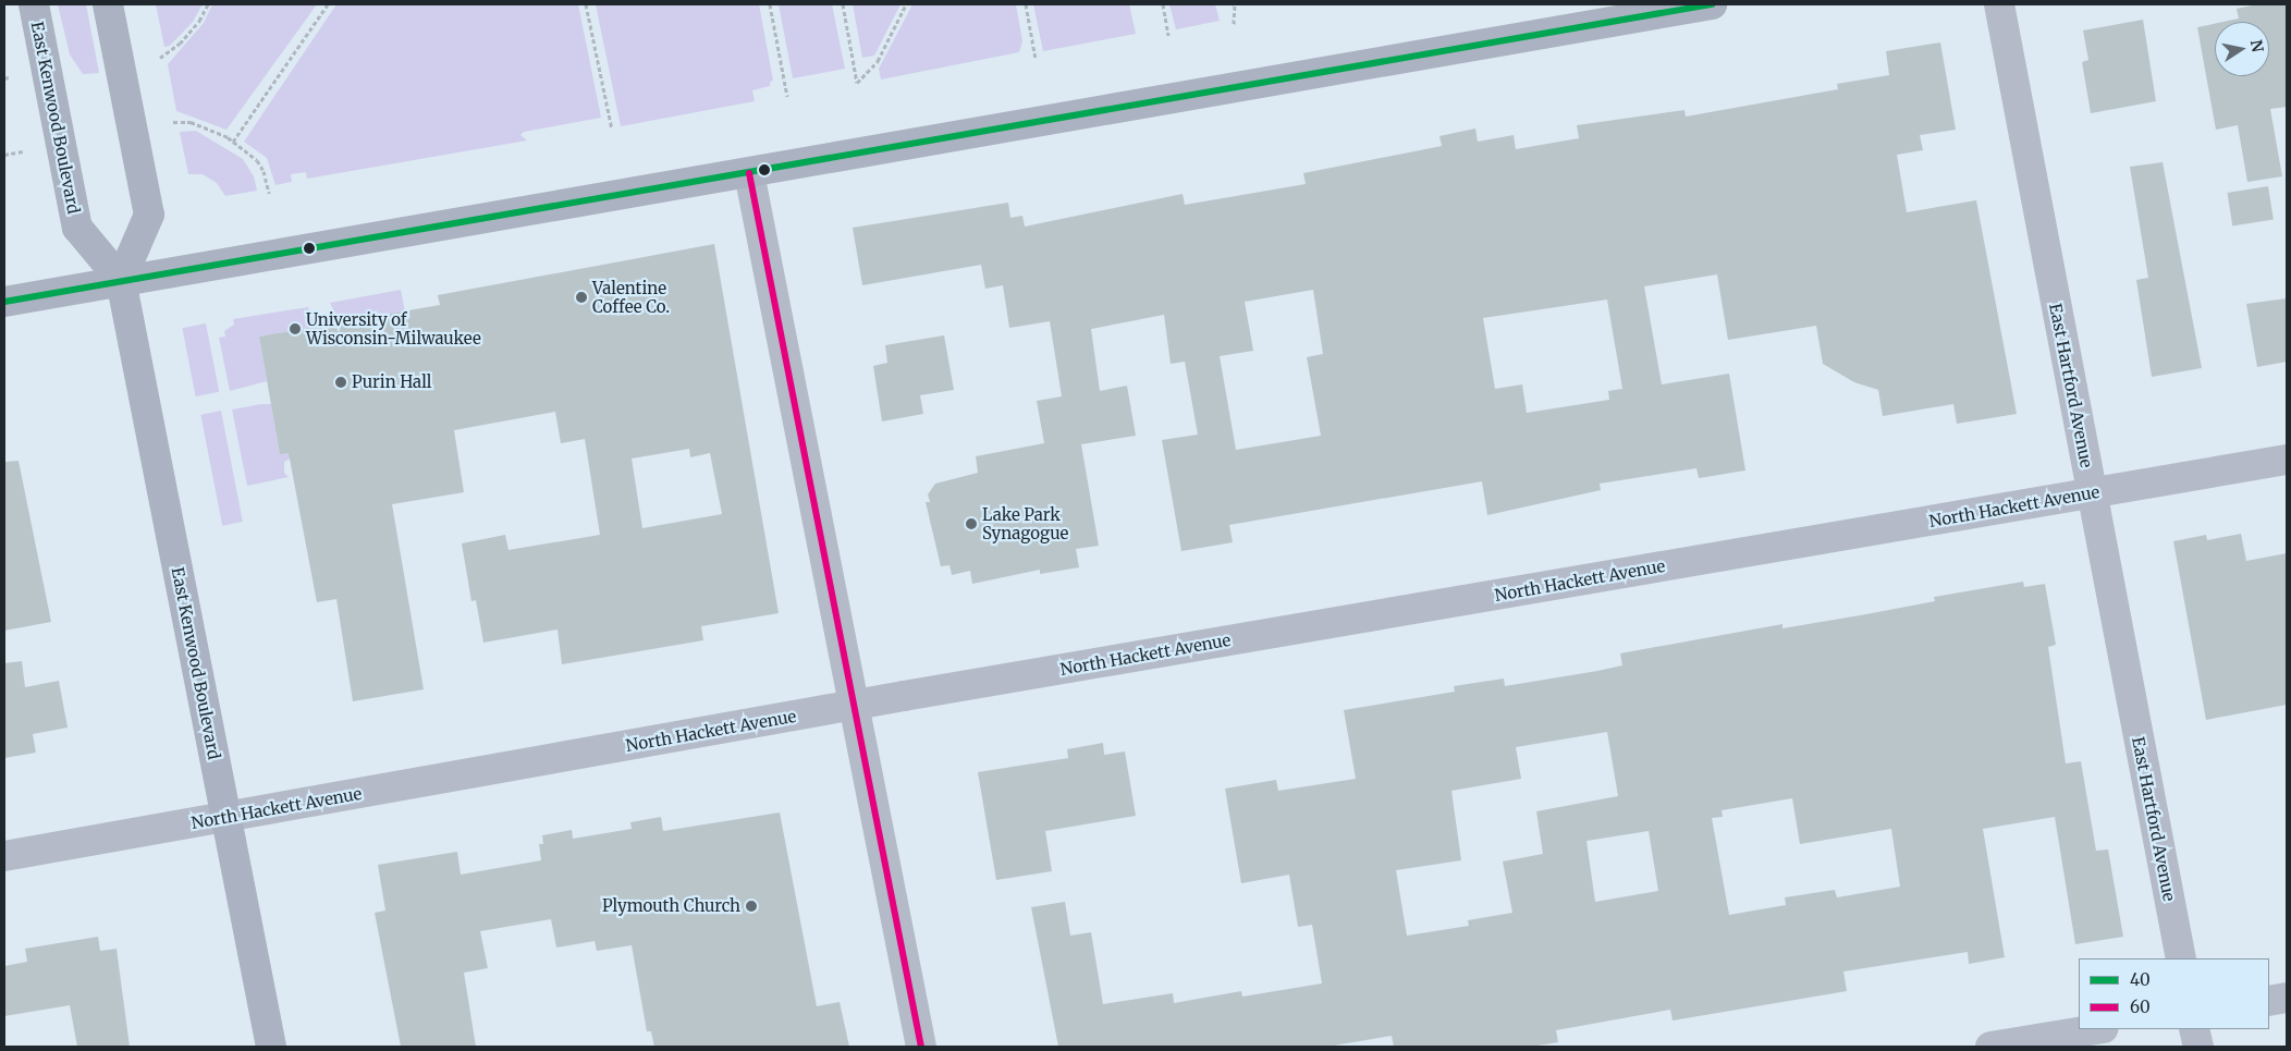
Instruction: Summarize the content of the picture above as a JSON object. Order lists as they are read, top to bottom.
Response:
{
  "streets": {
    "street": ["East Kenwood Boulevard", "East Hartford Avenue", "North Hackett Avenue"]
  },
  "crossings": [
    ["East Kenwood Boulevard", "North Hackett Avenue"],
    ["East Hartford Avenue", "North Hackett Avenue"]
  ],
  "places": [
    "Valentine Coffee Co.",
    "University of Wisconsin-Milwaukee",
    "Purin Hall",
    "Lake Park Synagogue",
    "Plymouth Church"
  ],
  "lines": ["transit line 40", "transit line 60"],
  "legend": ["40", "60"],
  "north": "right"
}
